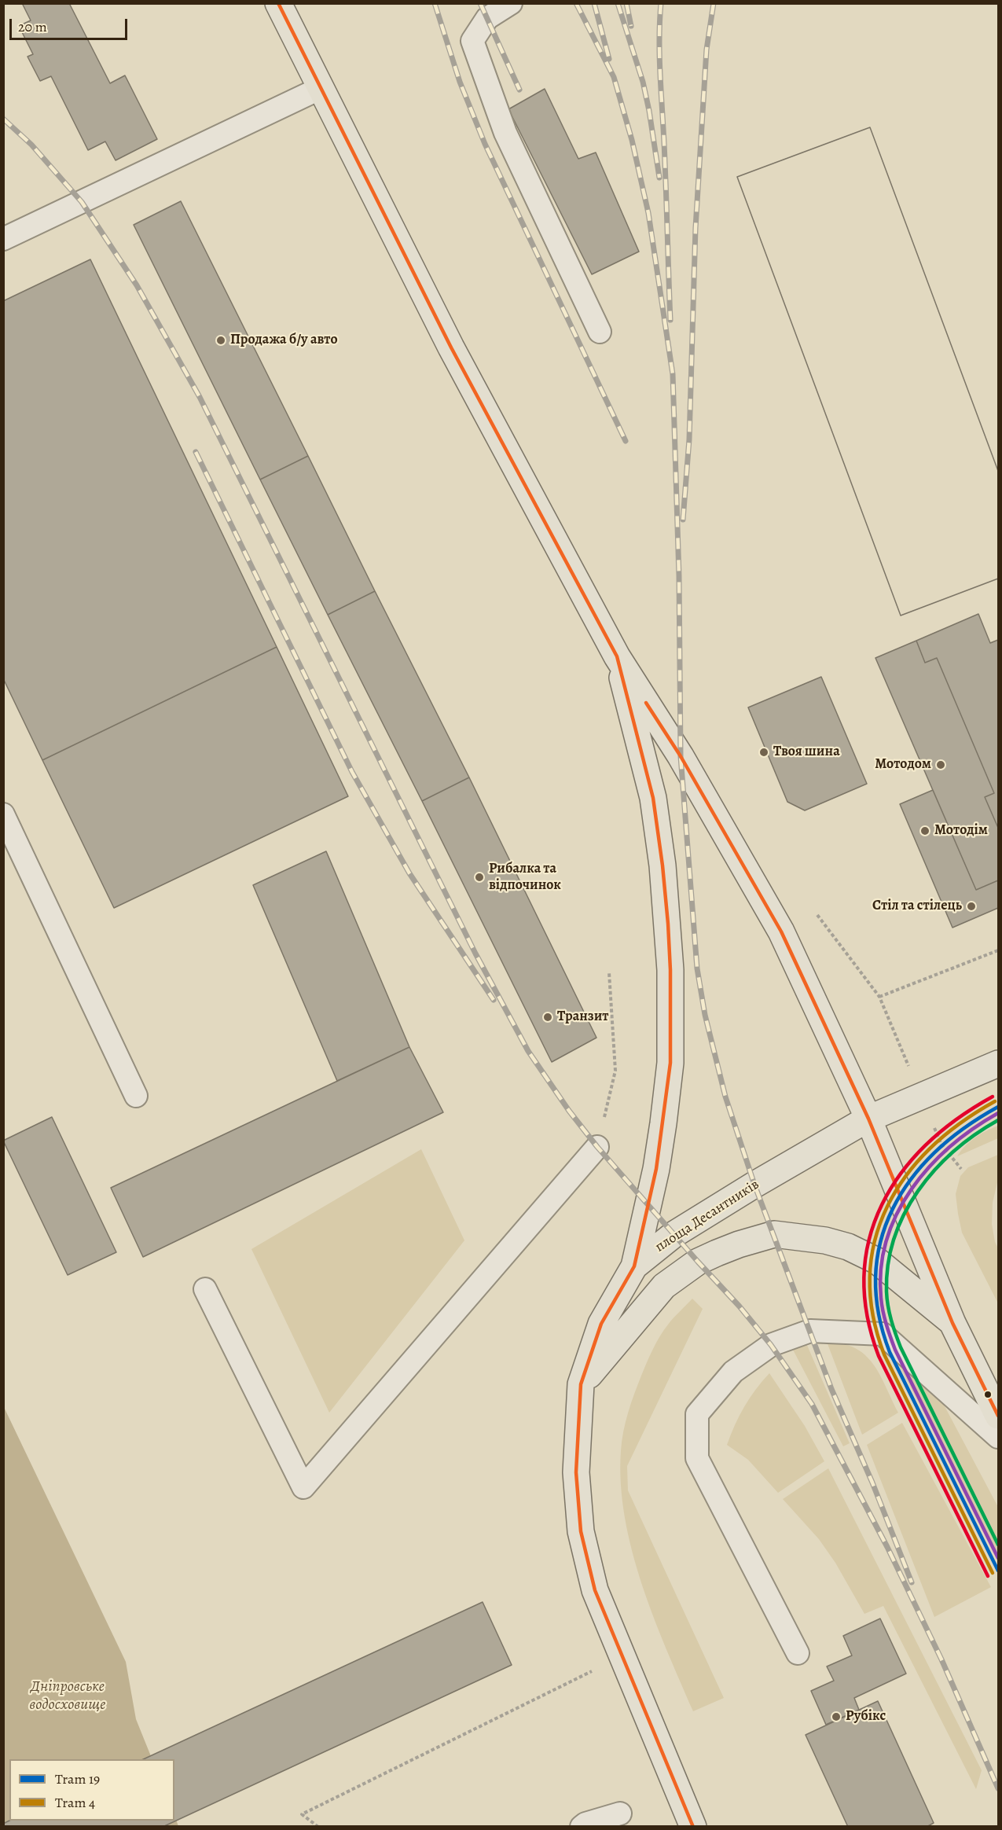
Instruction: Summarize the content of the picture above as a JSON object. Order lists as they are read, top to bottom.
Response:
{
  "streets": {
    "main road": ["площа Десантників"]
  },
  "water": ["Дніпровське водосховище"],
  "places": [
    "Продажа б/у авто",
    "Твоя шина",
    "Мотодом",
    "Мотодім",
    "Рибалка та відпочинок",
    "Стіл та стілець",
    "Транзит",
    "Рубікс"
  ],
  "lines": ["tram line 4", "tram line 19"],
  "legend": ["Tram 19", "Tram 4"],
  "scale_bar": "20 m"
}
